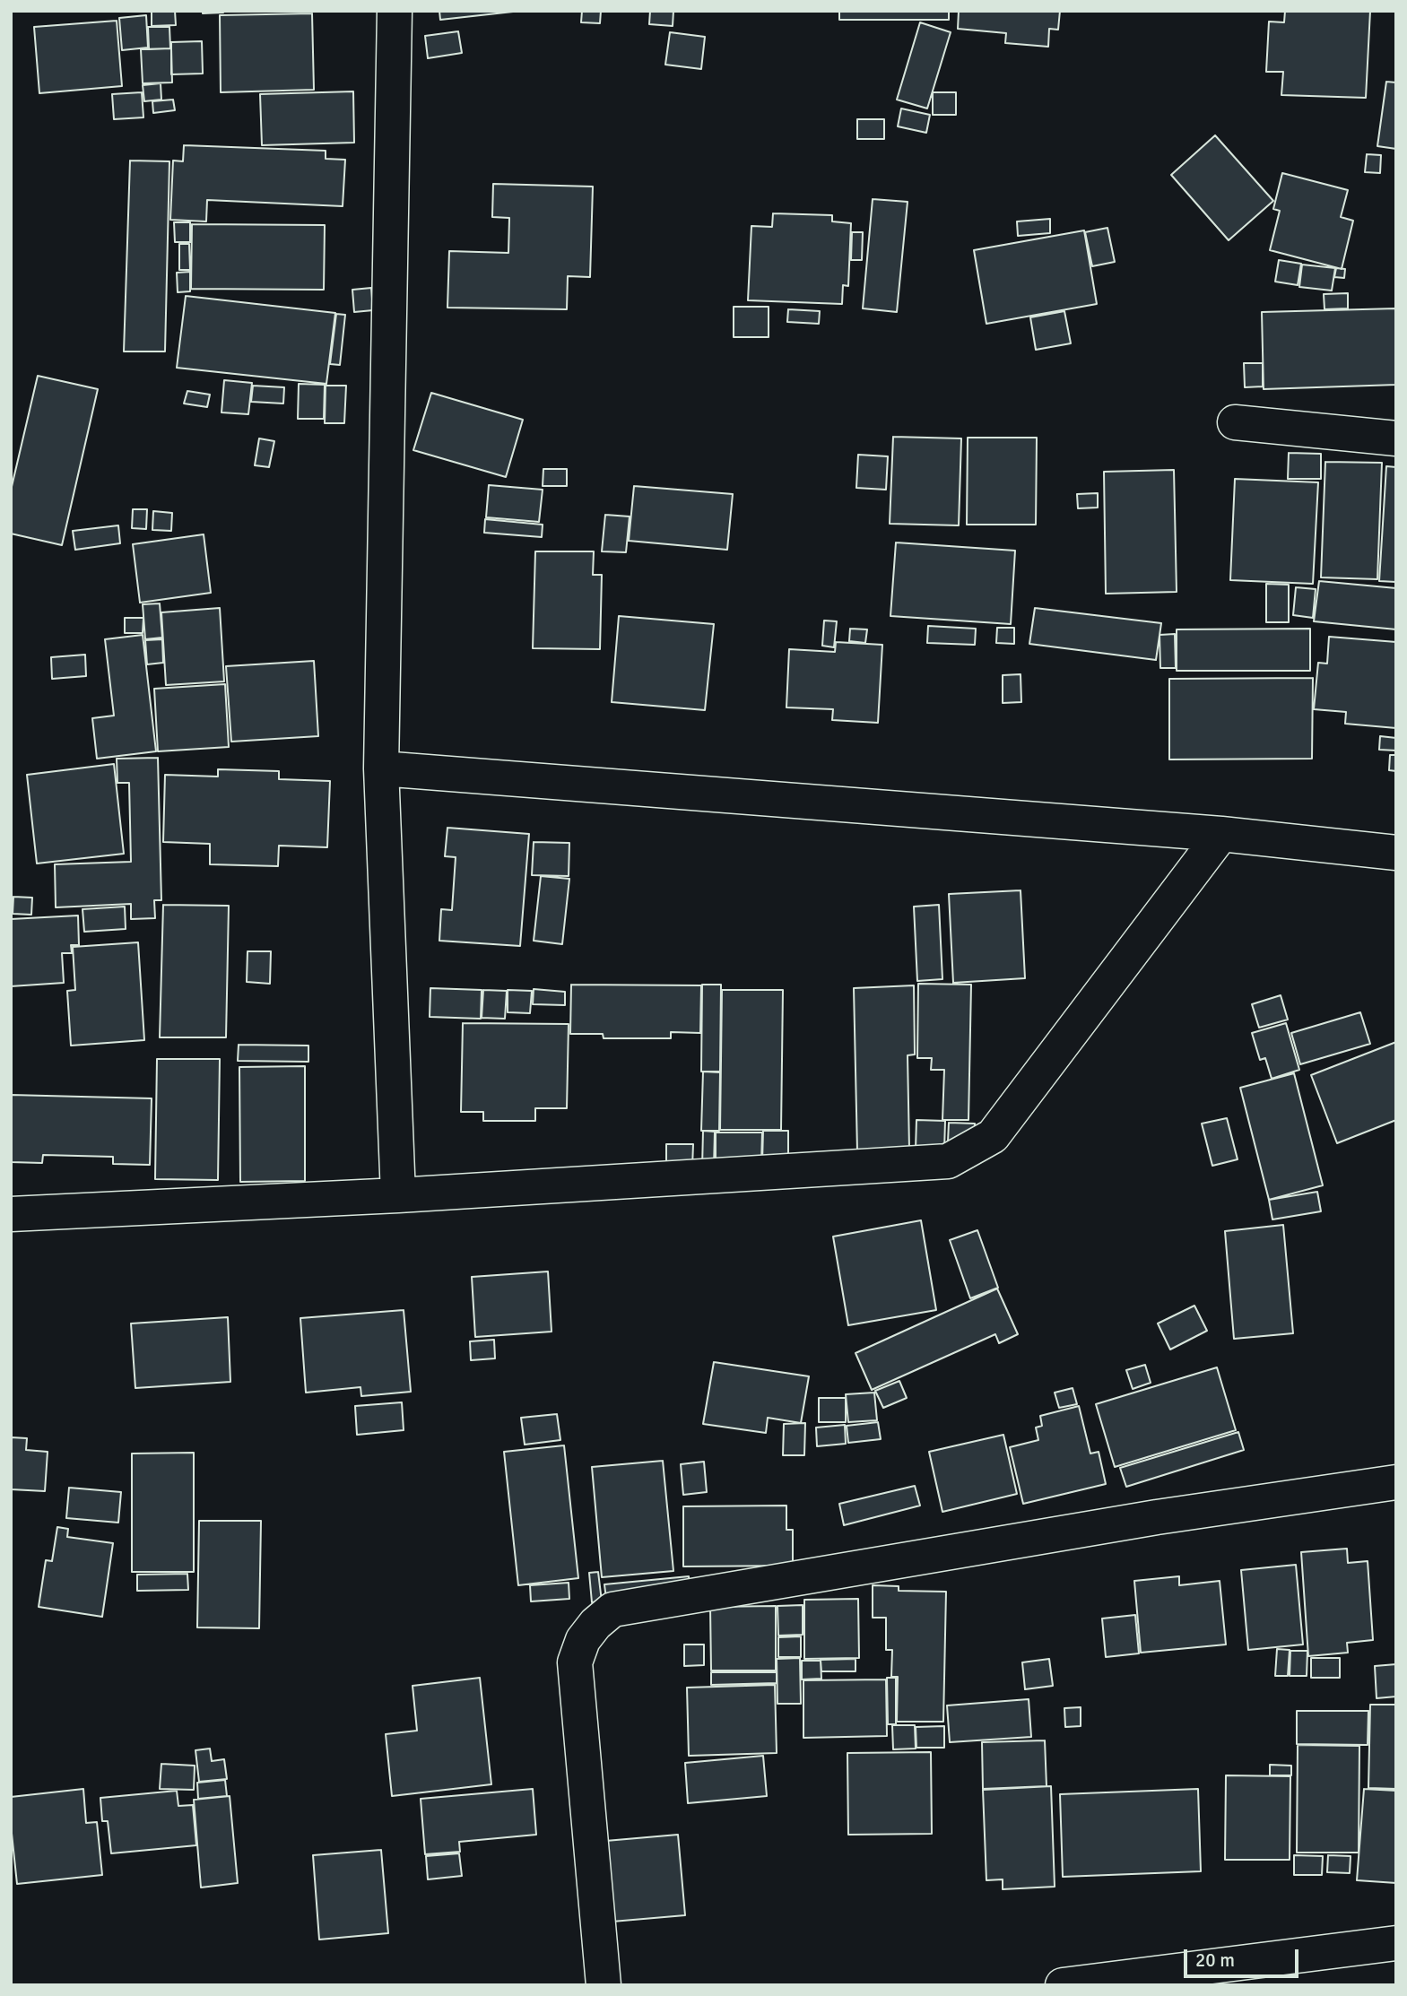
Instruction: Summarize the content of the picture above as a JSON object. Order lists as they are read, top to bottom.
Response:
{
  "scale_bar": "20 m"
}
